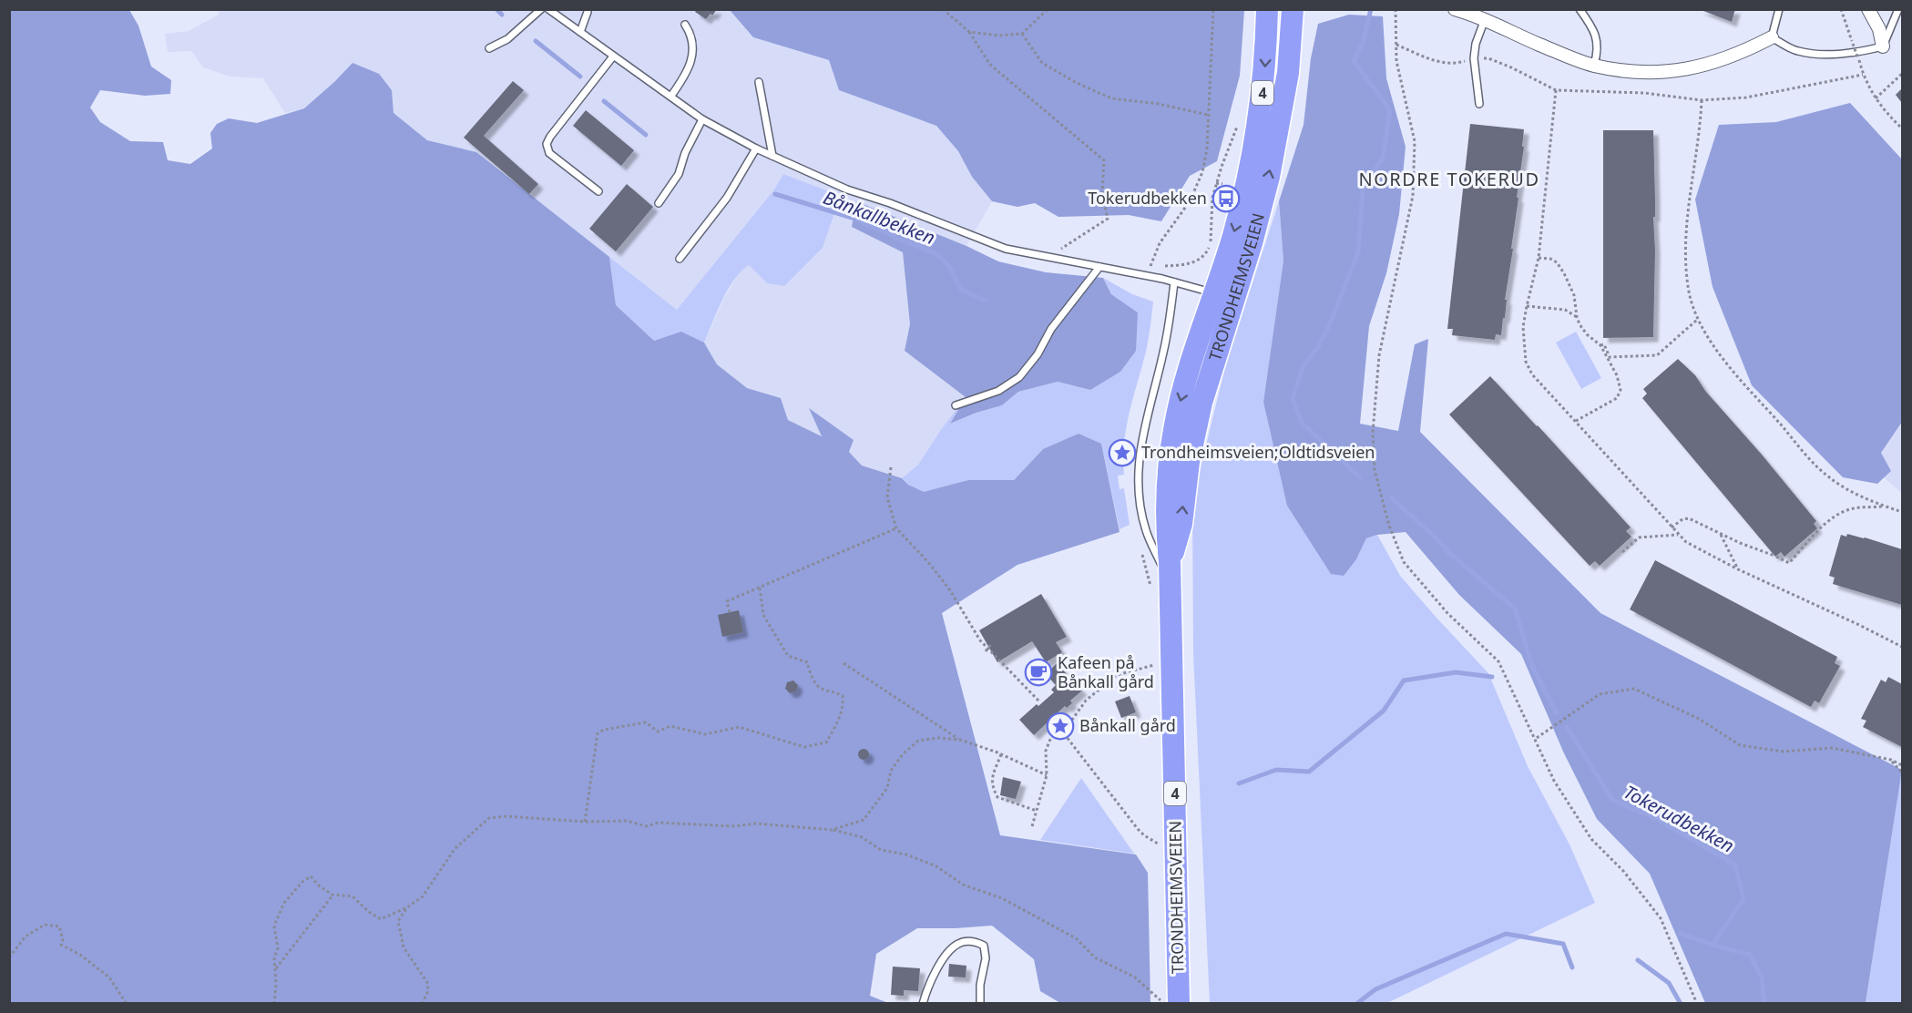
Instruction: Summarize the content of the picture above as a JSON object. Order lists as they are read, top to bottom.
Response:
{
  "streets": {
    "highway": ["4", "TRONDHEIMSVEIEN"]
  },
  "districts": ["NORDRE TOKERUD"],
  "water": ["Bånkallbekken", "Tokerudbekken"],
  "places": {
    "bus stop": ["Tokerudbekken"],
    "place": ["Trondheimsveien;Oldtidsveien", "Bånkall gård"],
    "cafe": ["Kafeen på Bånkall gård"]
  }
}
